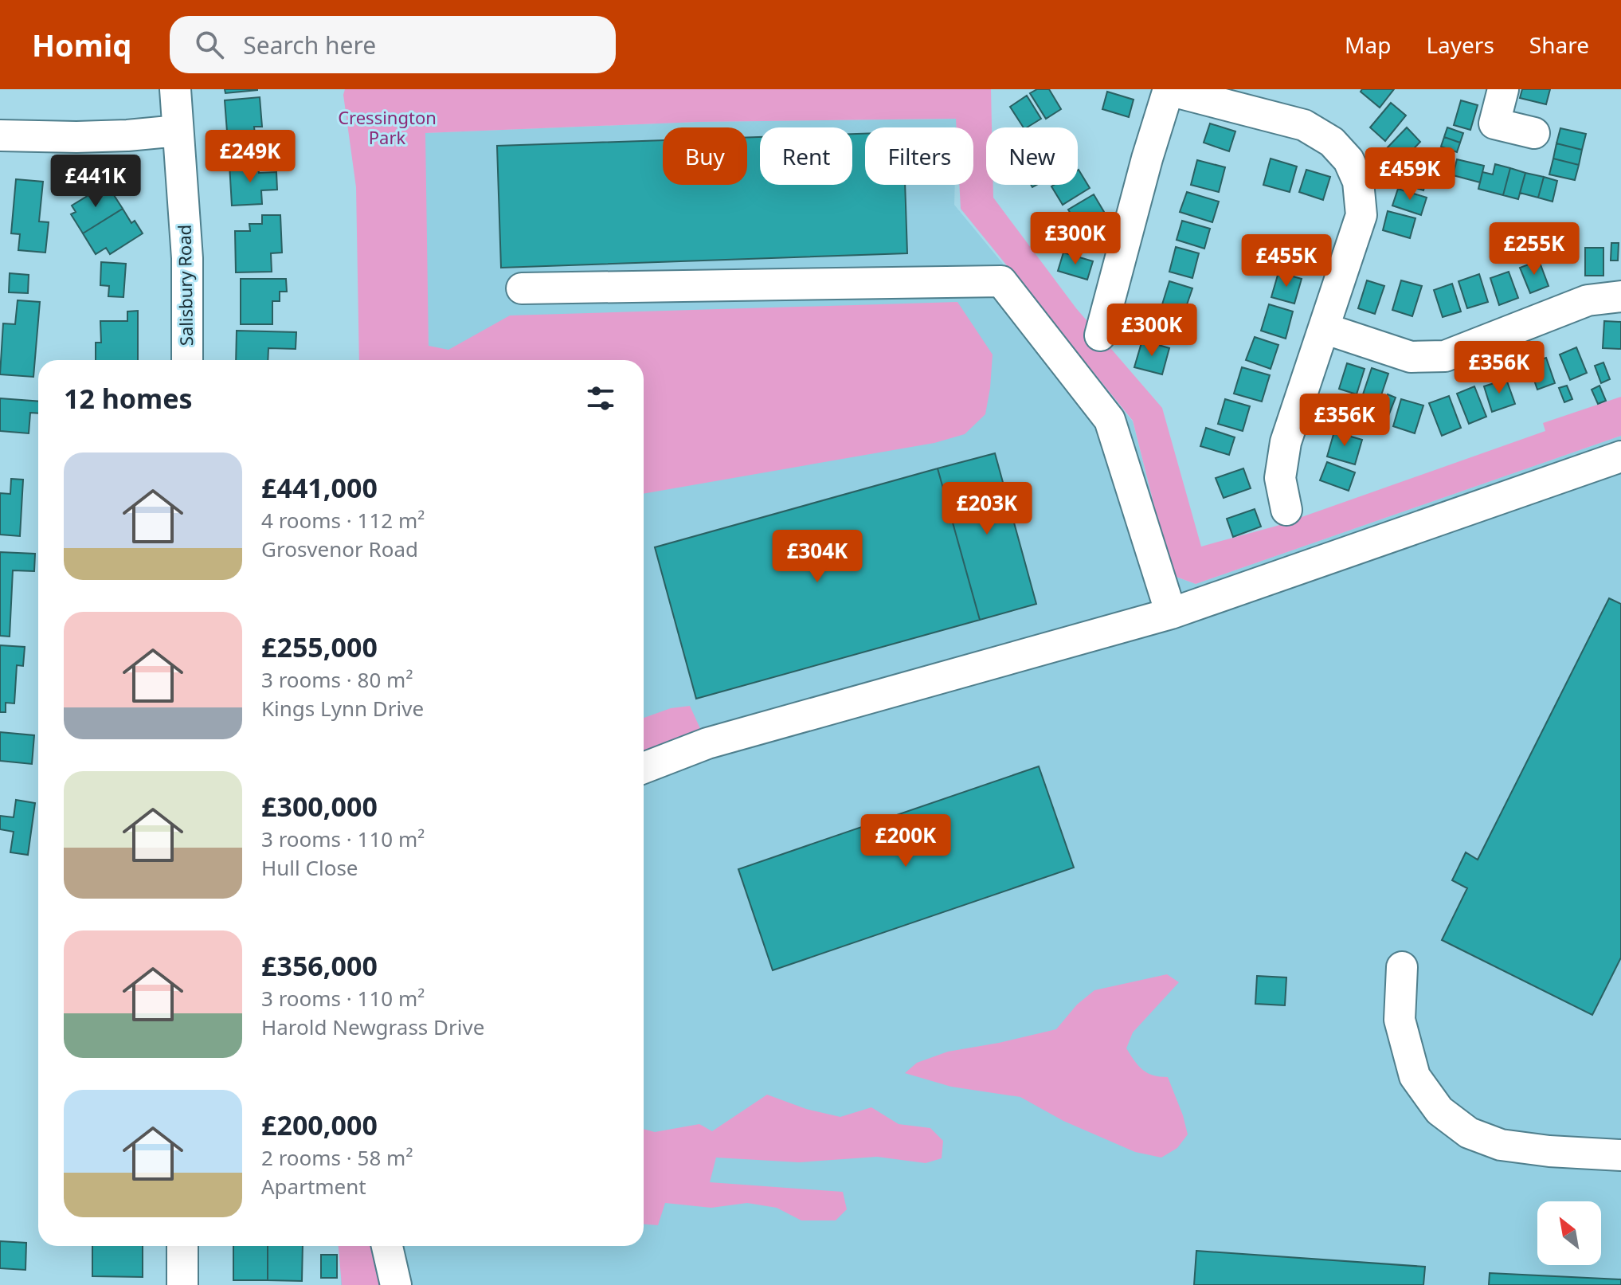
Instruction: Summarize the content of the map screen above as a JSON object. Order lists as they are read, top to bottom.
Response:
{
  "streets": {
    "street": ["Salisbury Road"]
  },
  "parks": ["Cressington Park"],
  "north": "top left",
  "page": {
    "header": "Homiq",
    "search": "Search here",
    "nav": ["Map", "Layers", "Share"],
    "chip": [
      "Buy",
      "Rent",
      "Filters",
      "New"
    ],
    "price": [
      "£249K",
      "£459K",
      "£441K",
      "£300K",
      "£255K",
      "£455K",
      "£300K",
      "£356K",
      "£356K",
      "£203K",
      "£304K",
      "£200K"
    ],
    "heading": "12 homes",
    "list": [
      {
        "name": "£441,000",
        "note": "4 rooms · 112 m² · Grosvenor Road"
      },
      {
        "name": "£255,000",
        "note": "3 rooms · 80 m² · Kings Lynn Drive"
      },
      {
        "name": "£300,000",
        "note": "3 rooms · 110 m² · Hull Close"
      },
      {
        "name": "£356,000",
        "note": "3 rooms · 110 m² · Harold Newgrass Drive"
      },
      {
        "name": "£200,000",
        "note": "2 rooms · 58 m² · Apartment"
      }
    ]
  }
}
